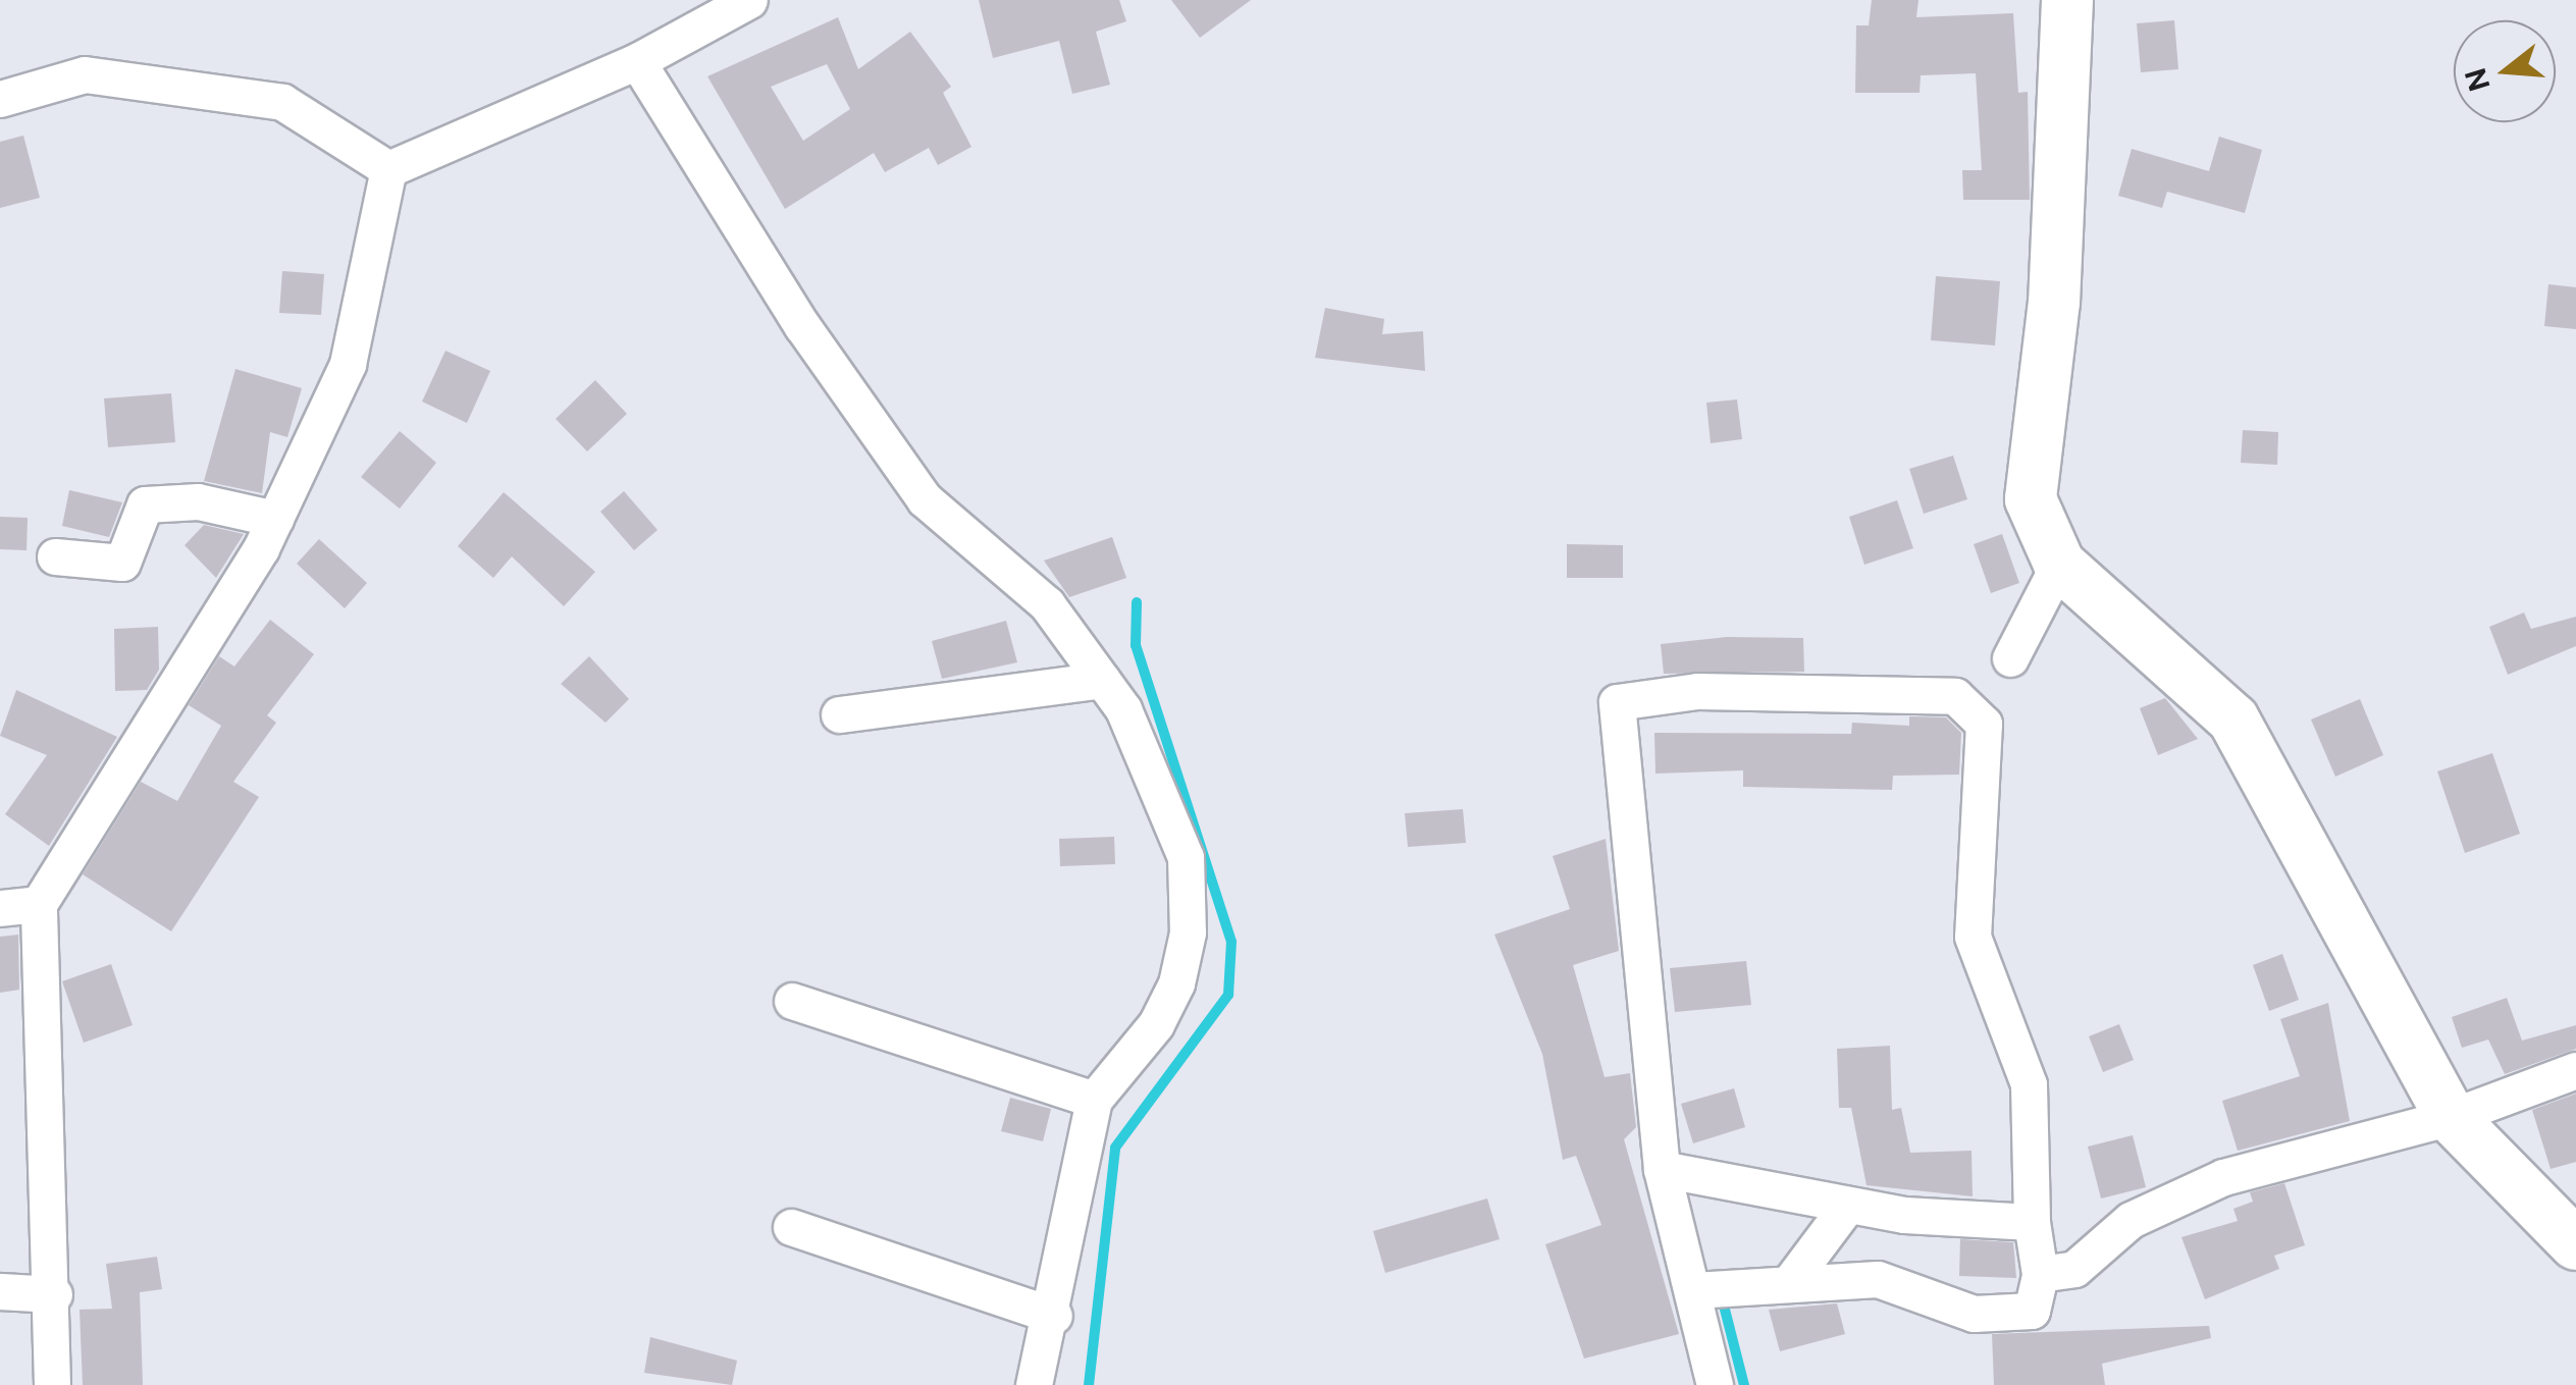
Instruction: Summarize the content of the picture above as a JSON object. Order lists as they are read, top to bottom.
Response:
{
  "north": "left"
}
